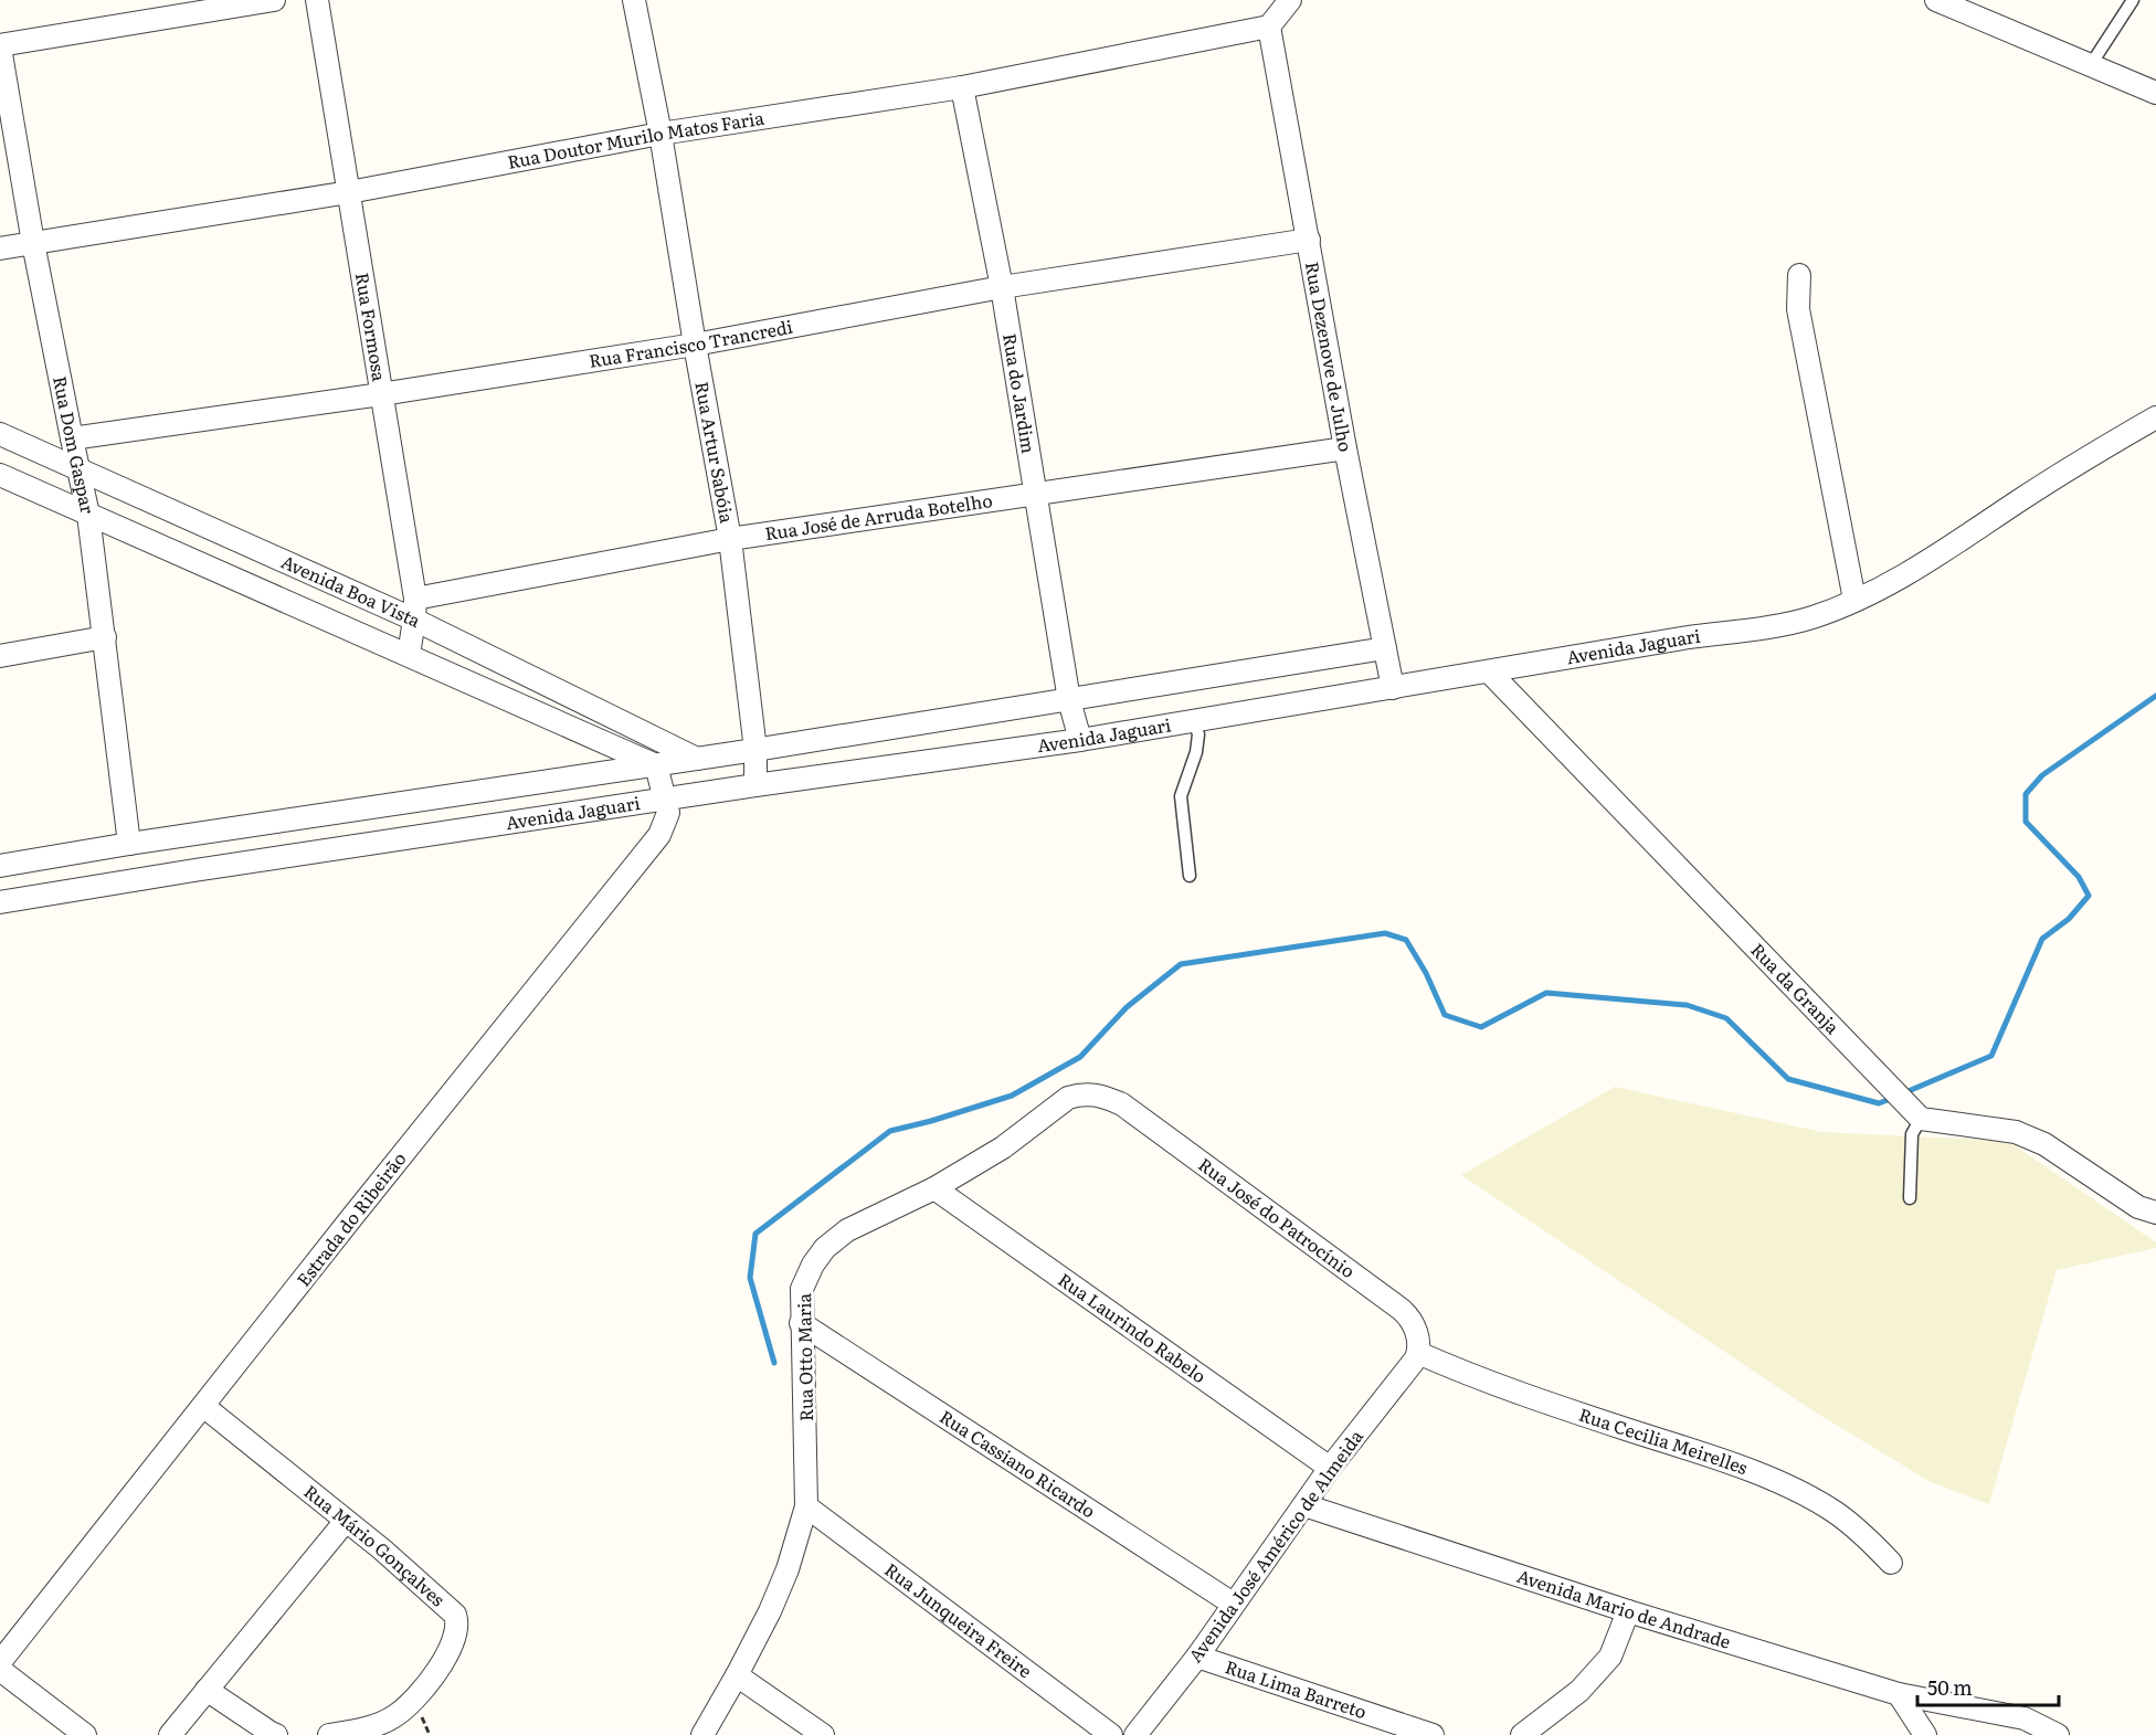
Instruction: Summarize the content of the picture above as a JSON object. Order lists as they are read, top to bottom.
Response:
{
  "streets": {
    "street": [
      "Rua Doutor Murilo Matos Faria",
      "Rua Formosa",
      "Rua Francisco Trancredi",
      "Rua Dezenove de Julho",
      "Rua do Jardim",
      "Rua Dom Gaspar",
      "Rua Artur Sabóia",
      "Rua José de Arruda Botelho",
      "Avenida Boa Vista",
      "Avenida Jaguari",
      "Rua da Granja",
      "Rua José do Patrocínio",
      "Estrada do Ribeirão",
      "Rua Laurindo Rabelo",
      "Rua Otto Maria",
      "Rua Cecilia Meirelles",
      "Rua Cassiano Ricardo",
      "Rua Mário Gonçalves",
      "Avenida José Américo de Almeida",
      "Avenida Mario de Andrade",
      "Rua Junqueira Freire",
      "Rua Lima Barreto"
    ]
  },
  "crossings": [
    ["Rua Doutor Murilo Matos Faria", "Rua Formosa"],
    ["Rua Doutor Murilo Matos Faria", "Rua Dezenove de Julho"],
    ["Rua Doutor Murilo Matos Faria", "Rua do Jardim"],
    ["Rua Doutor Murilo Matos Faria", "Rua Dom Gaspar"],
    ["Rua Doutor Murilo Matos Faria", "Rua Artur Sabóia"],
    ["Rua Formosa", "Rua Francisco Trancredi"],
    ["Rua Formosa", "Rua José de Arruda Botelho"],
    ["Rua Formosa", "Avenida Boa Vista"],
    ["Rua Francisco Trancredi", "Rua Dezenove de Julho"],
    ["Rua Francisco Trancredi", "Rua do Jardim"],
    ["Rua Francisco Trancredi", "Rua Dom Gaspar"],
    ["Rua Francisco Trancredi", "Rua Artur Sabóia"],
    ["Rua Dezenove de Julho", "Rua José de Arruda Botelho"],
    ["Rua Dezenove de Julho", "Avenida Jaguari"],
    ["Rua do Jardim", "Rua José de Arruda Botelho"],
    ["Rua do Jardim", "Avenida Jaguari"],
    ["Rua Dom Gaspar", "Avenida Boa Vista"],
    ["Rua Dom Gaspar", "Avenida Jaguari"],
    ["Rua Artur Sabóia", "Rua José de Arruda Botelho"],
    ["Rua Artur Sabóia", "Avenida Jaguari"],
    ["Rua José de Arruda Botelho", "Avenida Boa Vista"],
    ["Avenida Boa Vista", "Avenida Jaguari"],
    ["Avenida Boa Vista", "Estrada do Ribeirão"],
    ["Avenida Jaguari", "Rua da Granja"],
    ["Avenida Jaguari", "Estrada do Ribeirão"],
    ["Rua José do Patrocínio", "Rua Otto Maria"],
    ["Rua José do Patrocínio", "Rua Cecilia Meirelles"],
    ["Rua José do Patrocínio", "Avenida José Américo de Almeida"],
    ["Estrada do Ribeirão", "Rua Mário Gonçalves"],
    ["Rua Laurindo Rabelo", "Rua Otto Maria"],
    ["Rua Laurindo Rabelo", "Avenida José Américo de Almeida"],
    ["Rua Otto Maria", "Rua Cassiano Ricardo"],
    ["Rua Otto Maria", "Rua Junqueira Freire"],
    ["Rua Cecilia Meirelles", "Avenida José Américo de Almeida"],
    ["Rua Cassiano Ricardo", "Avenida José Américo de Almeida"],
    ["Avenida José Américo de Almeida", "Avenida Mario de Andrade"],
    ["Avenida José Américo de Almeida", "Rua Lima Barreto"]
  ],
  "scale_bar": "50 m"
}
